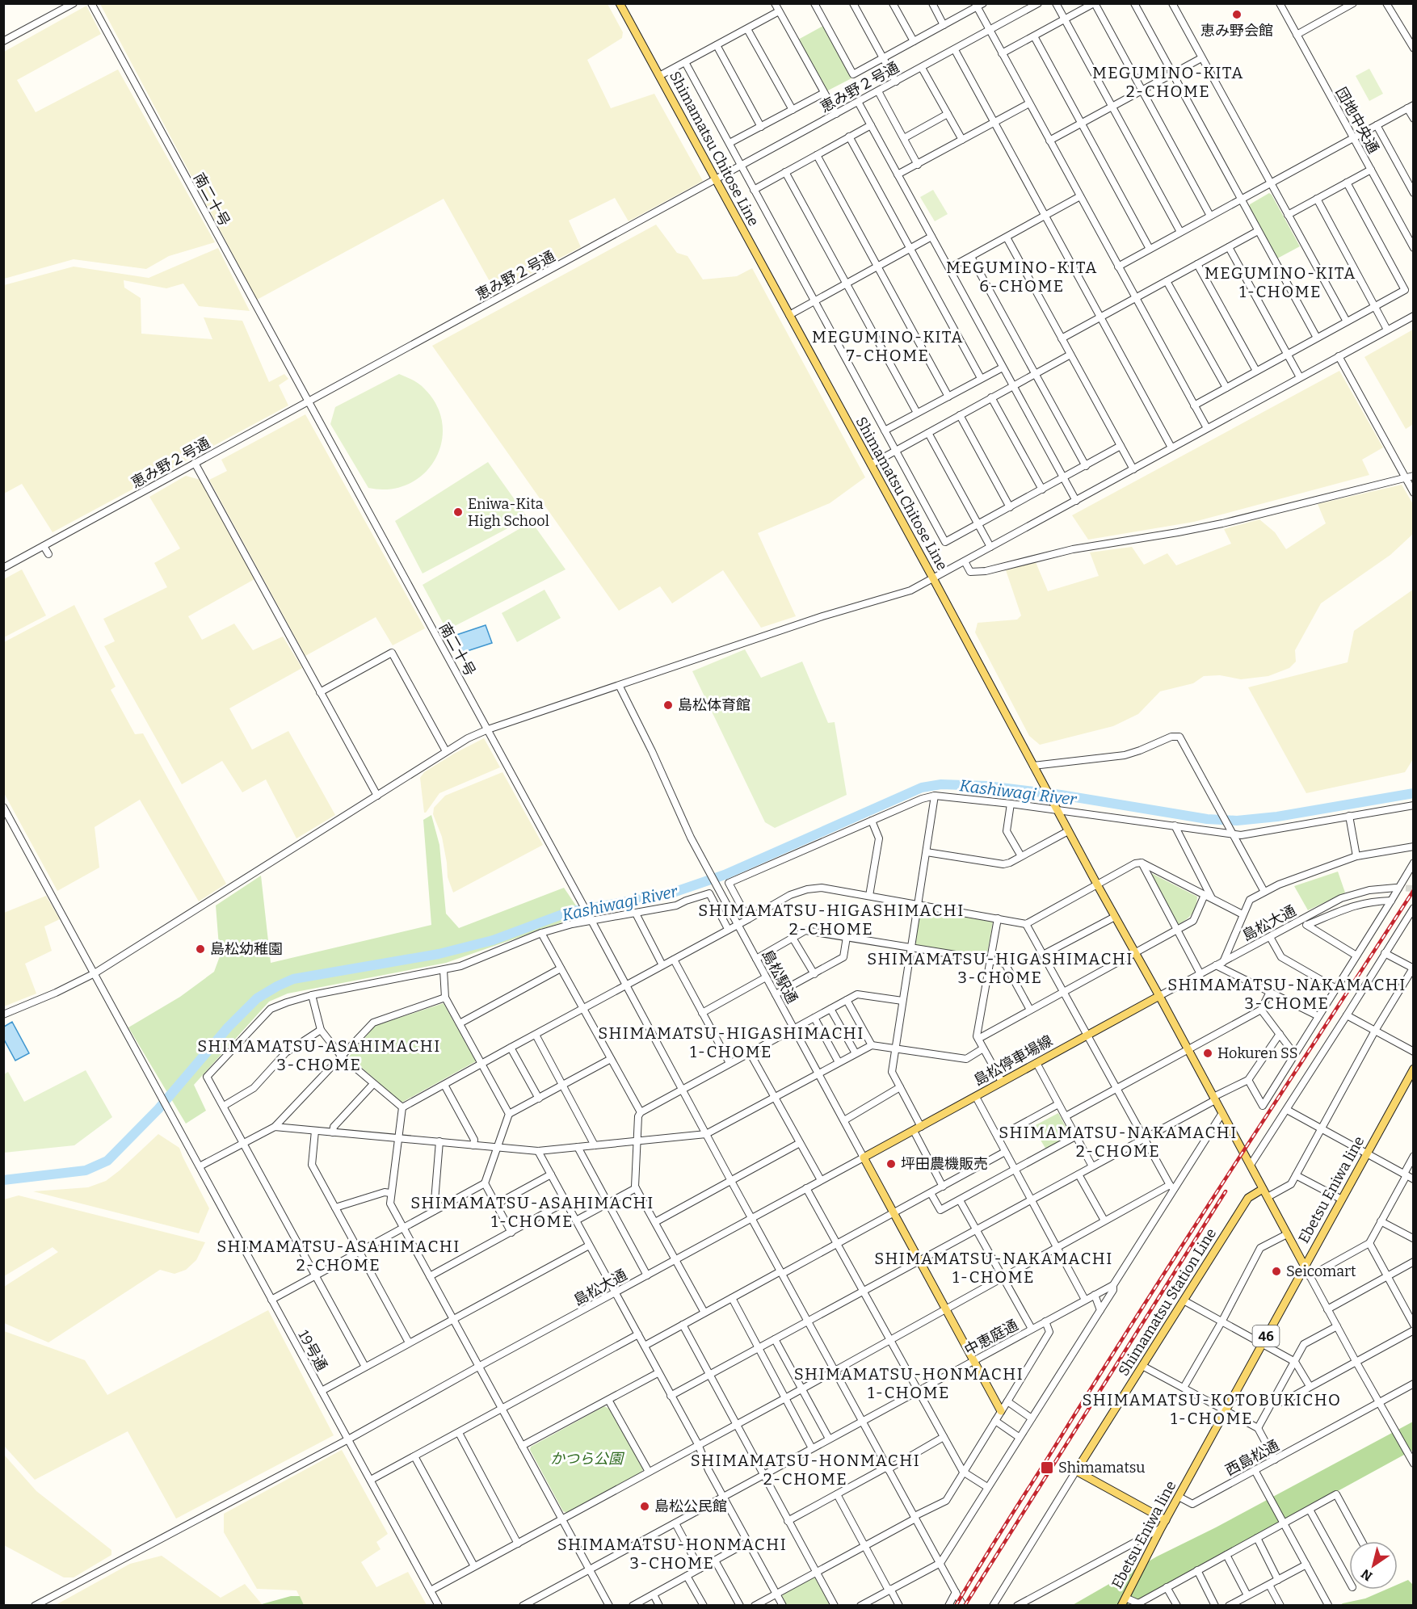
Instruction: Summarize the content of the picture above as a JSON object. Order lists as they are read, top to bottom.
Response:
{
  "streets": {
    "main road": [
      "Shimamatsu Chitose Line",
      "島松停車場線",
      "Ebetsu Eniwa line",
      "Shimamatsu Station Line",
      "46"
    ],
    "street": [
      "恵み野２号通",
      "団地中央通",
      "南二十号",
      "島松大通",
      "島松駅通",
      "中恵庭通",
      "19号通",
      "西島松通"
    ]
  },
  "crossings": [
    ["恵み野２号通", "Shimamatsu Chitose Line"],
    ["恵み野２号通", "南二十号"],
    ["Shimamatsu Chitose Line", "島松大通"],
    ["Shimamatsu Chitose Line", "島松停車場線"],
    ["南二十号", "島松大通"],
    ["南二十号", "中恵庭通"],
    ["島松大通", "島松駅通"],
    ["島松大通", "島松停車場線"],
    ["島松大通", "19号通"],
    ["島松駅通", "島松停車場線"],
    ["Ebetsu Eniwa line", "西島松通"]
  ],
  "districts": [
    "MEGUMINO-KITA 2-CHOME",
    "MEGUMINO-KITA 6-CHOME",
    "MEGUMINO-KITA 1-CHOME",
    "MEGUMINO-KITA 7-CHOME",
    "SHIMAMATSU-HIGASHIMACHI 2-CHOME",
    "SHIMAMATSU-HIGASHIMACHI 3-CHOME",
    "SHIMAMATSU-NAKAMACHI 3-CHOME",
    "SHIMAMATSU-HIGASHIMACHI 1-CHOME",
    "SHIMAMATSU-ASAHIMACHI 3-CHOME",
    "SHIMAMATSU-NAKAMACHI 2-CHOME",
    "SHIMAMATSU-ASAHIMACHI 1-CHOME",
    "SHIMAMATSU-ASAHIMACHI 2-CHOME",
    "SHIMAMATSU-NAKAMACHI 1-CHOME",
    "SHIMAMATSU-HONMACHI 1-CHOME",
    "SHIMAMATSU-KOTOBUKICHO 1-CHOME",
    "SHIMAMATSU-HONMACHI 2-CHOME",
    "SHIMAMATSU-HONMACHI 3-CHOME"
  ],
  "water": ["Kashiwagi River"],
  "parks": ["かつら公園"],
  "places": {
    "other": [
      "恵み野会館",
      "Eniwa-Kita High School",
      "島松体育館",
      "島松幼稚園",
      "Hokuren SS",
      "坪田農機販売",
      "Seicomart",
      "島松公民館"
    ],
    "transit": ["Shimamatsu"]
  },
  "north": "bottom left"
}
